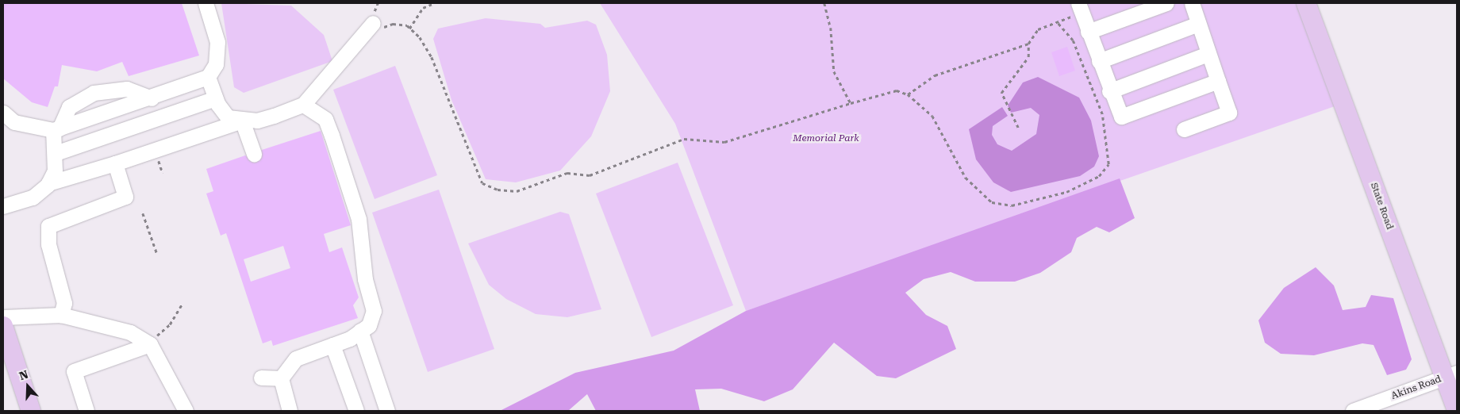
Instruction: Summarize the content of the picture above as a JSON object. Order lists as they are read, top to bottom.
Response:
{
  "streets": {
    "main road": ["State Road"],
    "street": ["Akins Road"]
  },
  "crossings": [
    ["State Road", "Akins Road"]
  ],
  "parks": ["Memorial Park"],
  "north": "top"
}
